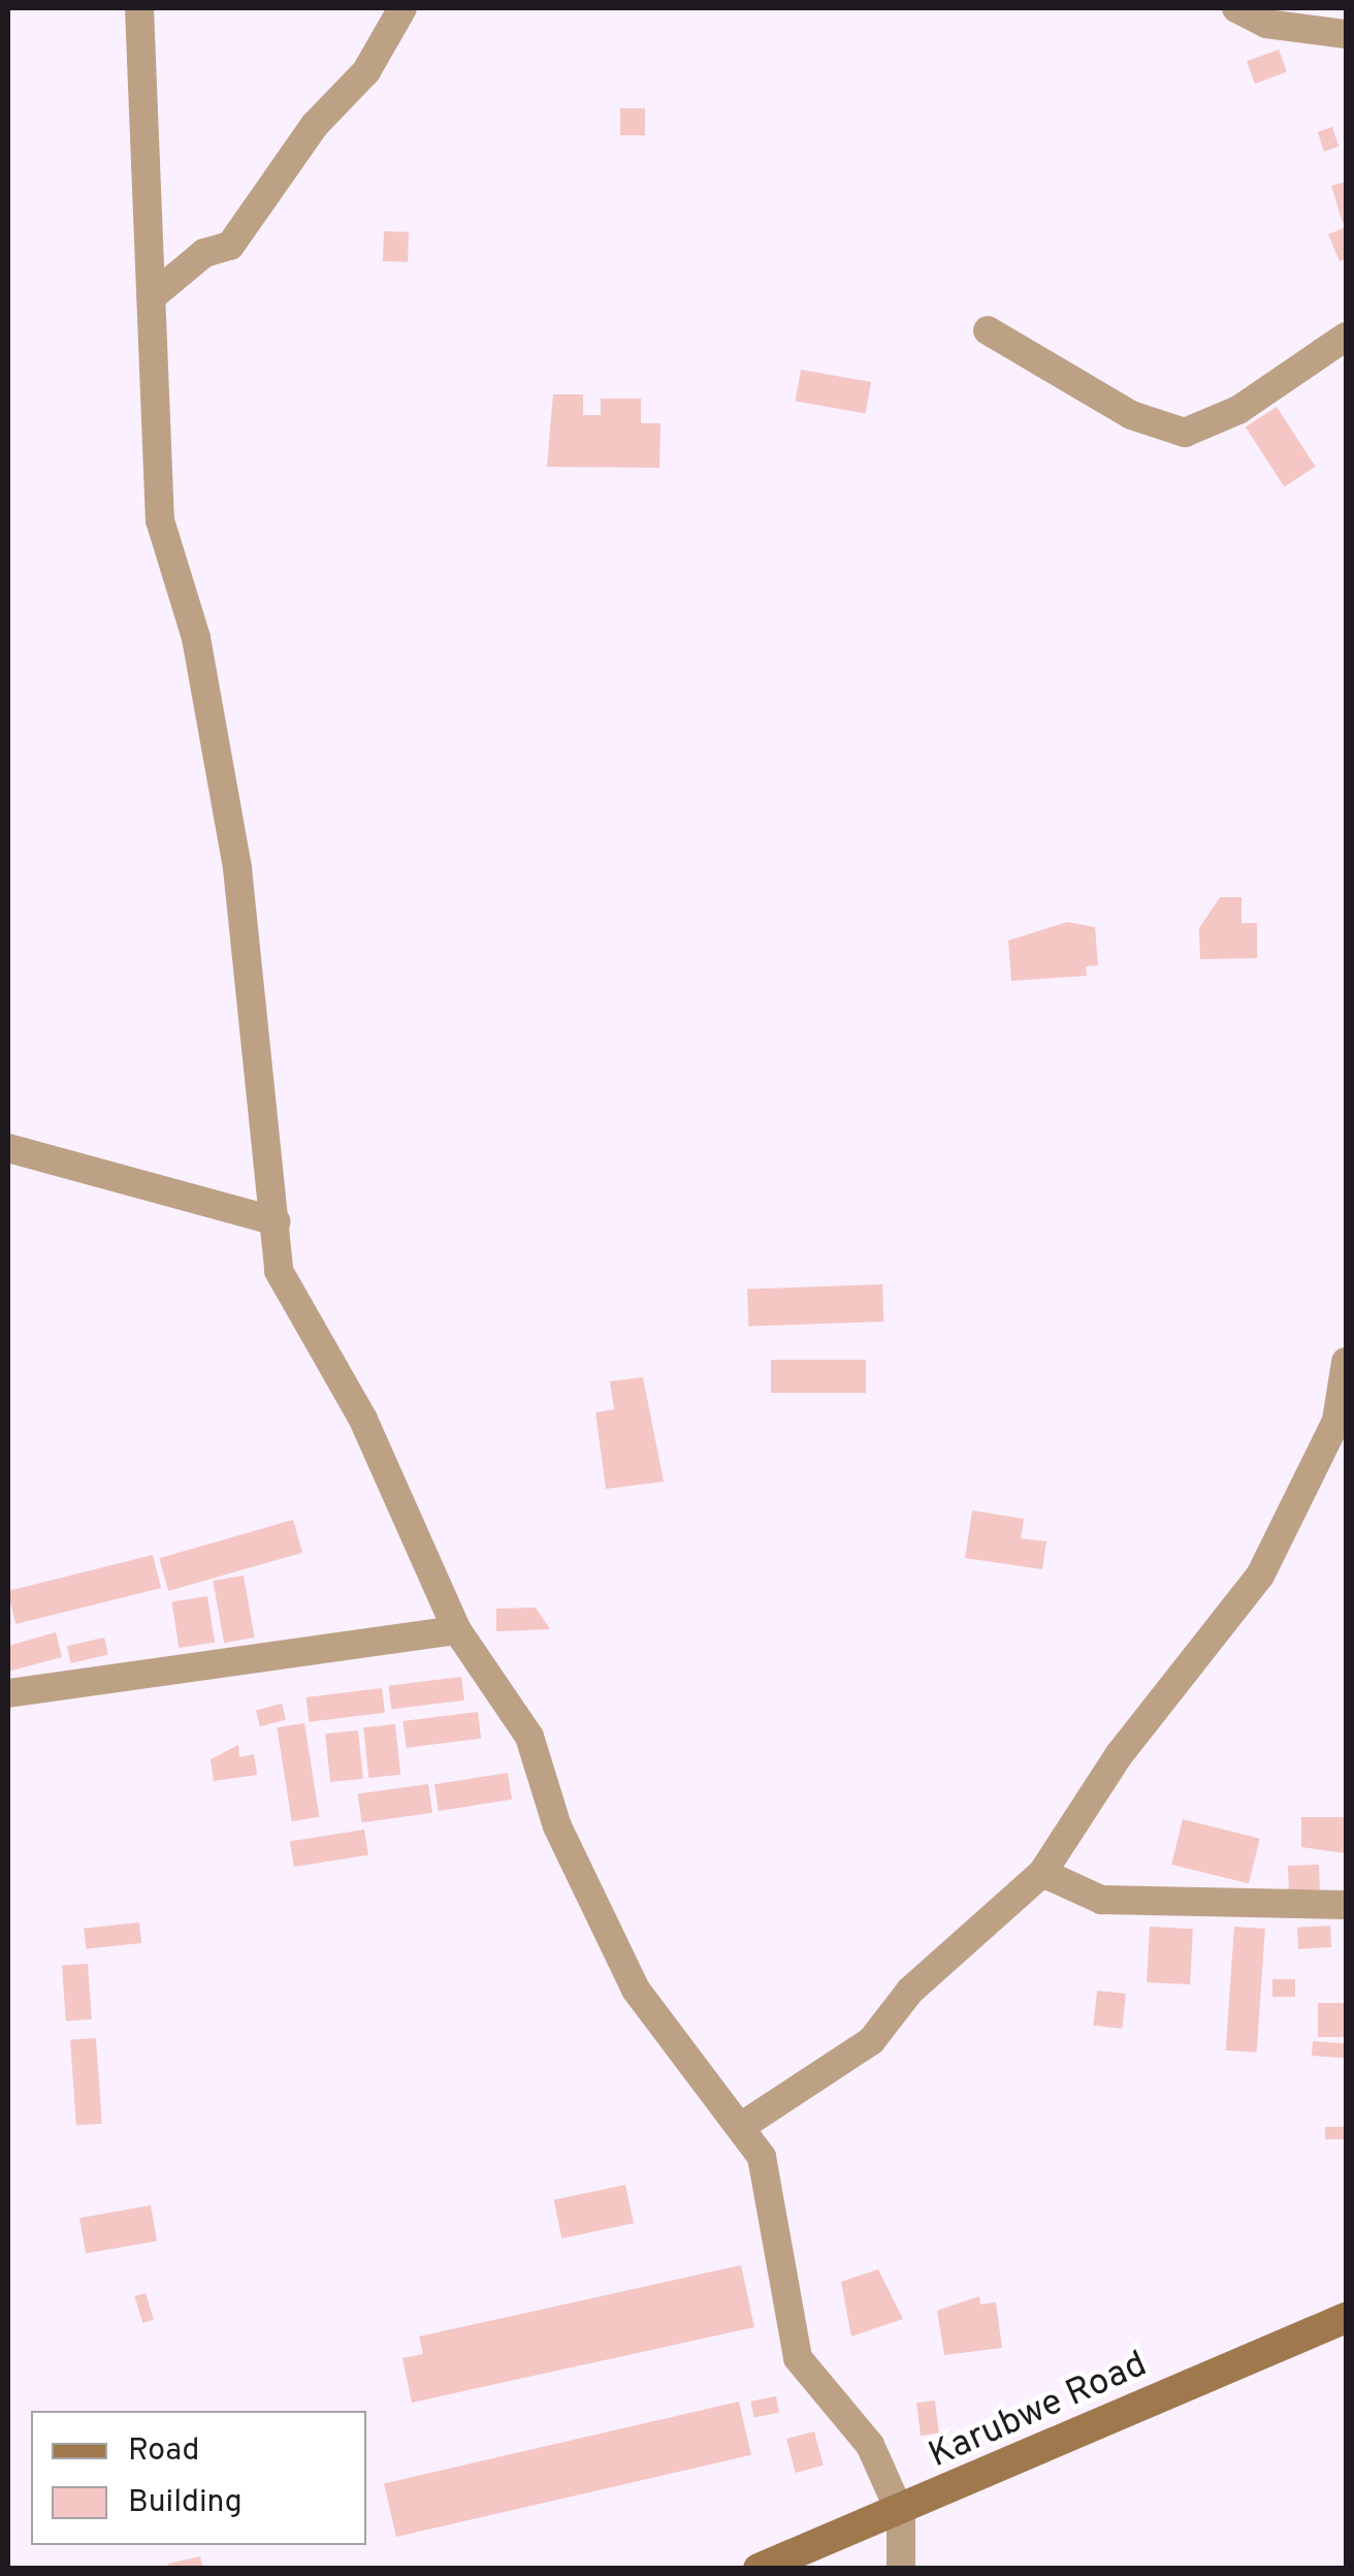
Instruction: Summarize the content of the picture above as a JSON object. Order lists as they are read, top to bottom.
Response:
{
  "streets": {
    "street": ["Karubwe Road"]
  },
  "legend": ["Road", "Building"]
}
